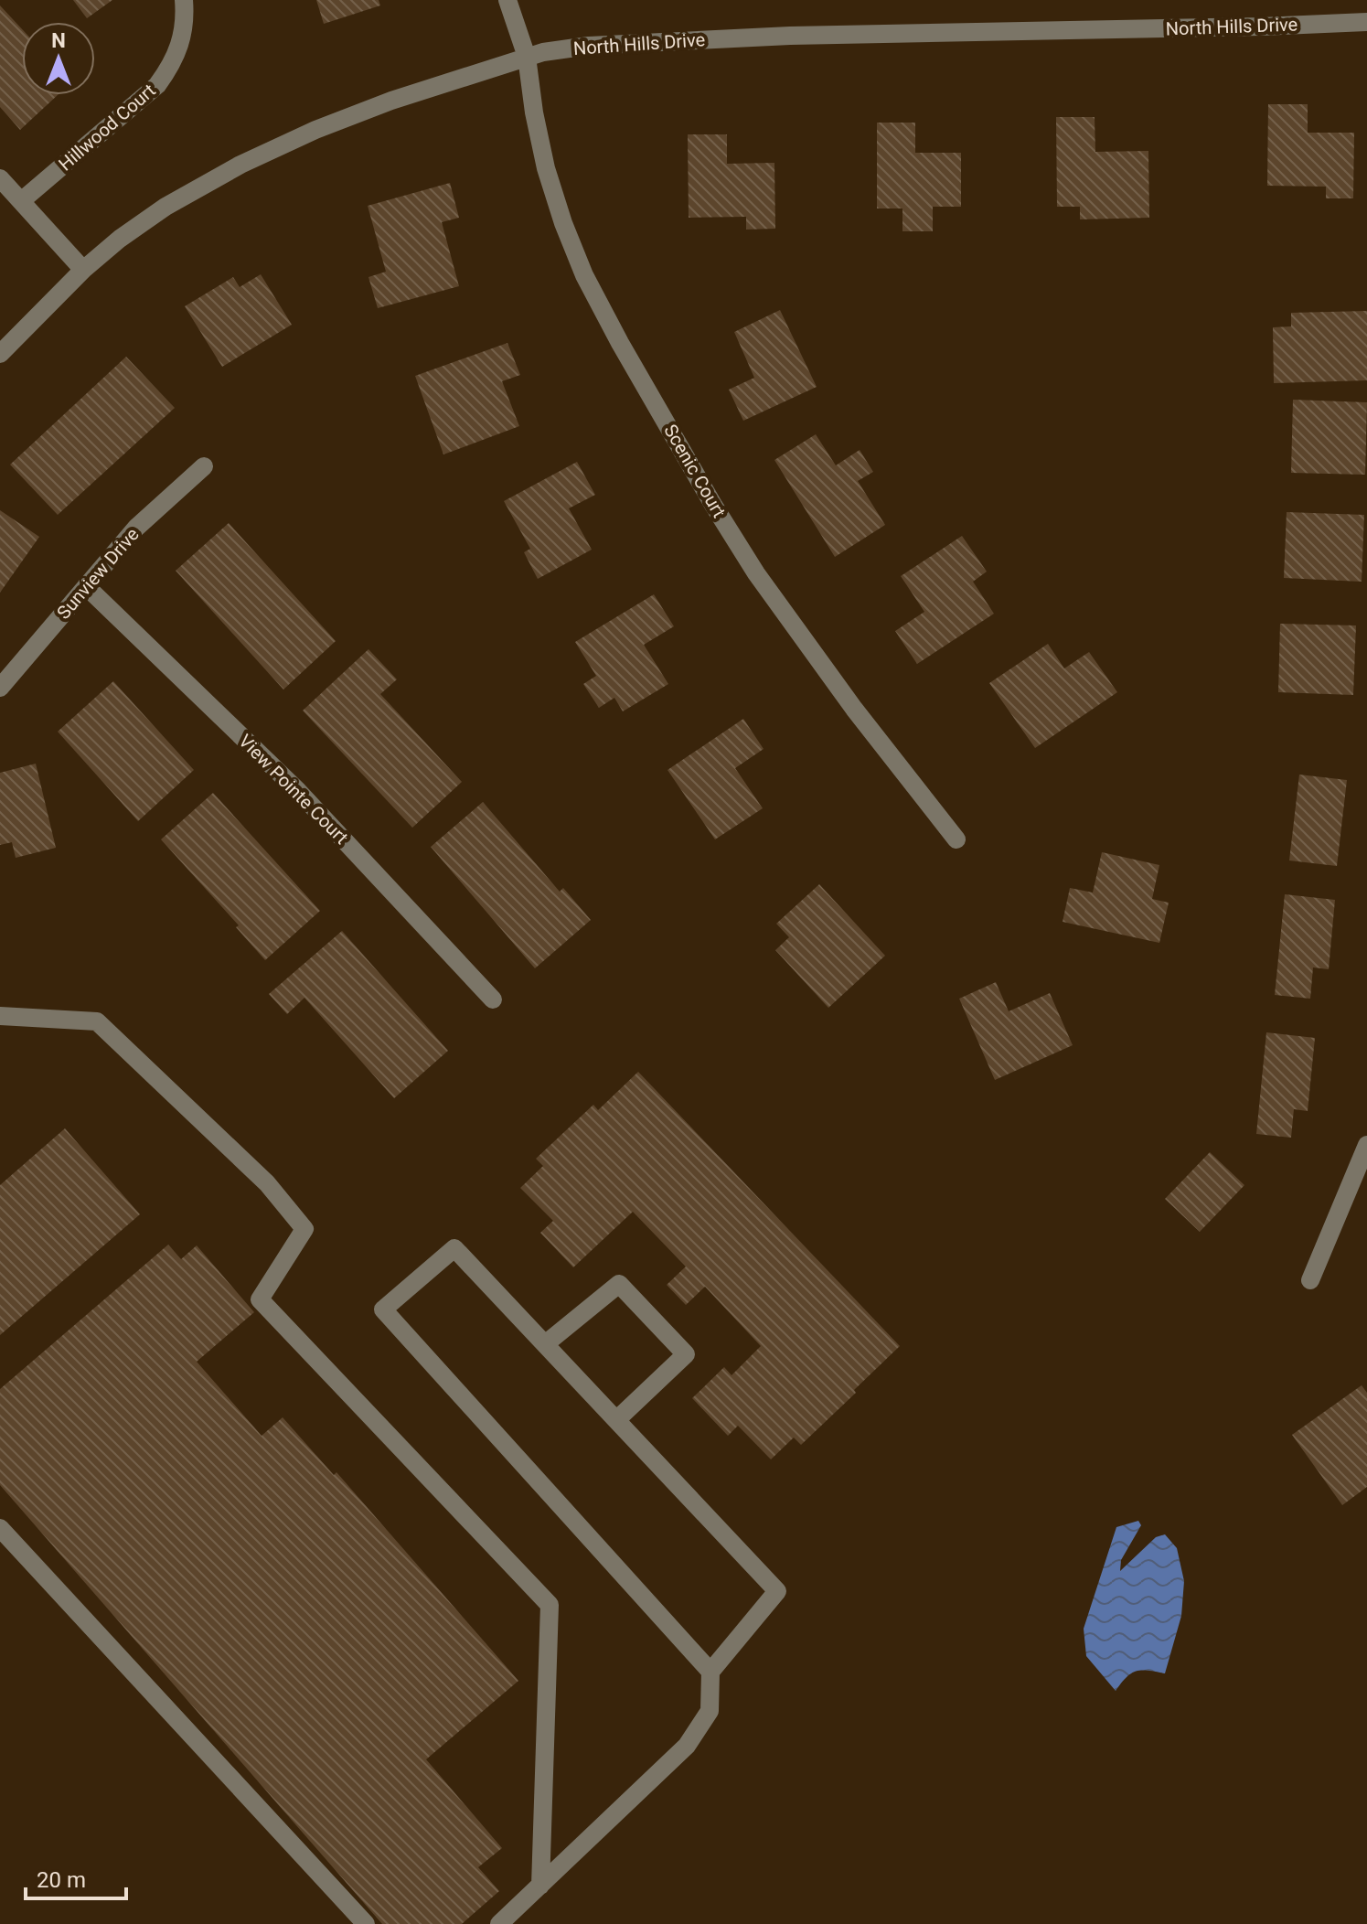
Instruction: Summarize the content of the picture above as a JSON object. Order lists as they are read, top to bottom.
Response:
{
  "streets": {
    "street": [
      "North Hills Drive",
      "Hillwood Court",
      "Scenic Court",
      "Sunview Drive",
      "View Pointe Court"
    ]
  },
  "crossings": [
    ["North Hills Drive", "Scenic Court"],
    ["Sunview Drive", "View Pointe Court"]
  ],
  "scale_bar": "20 m",
  "north": "top"
}
